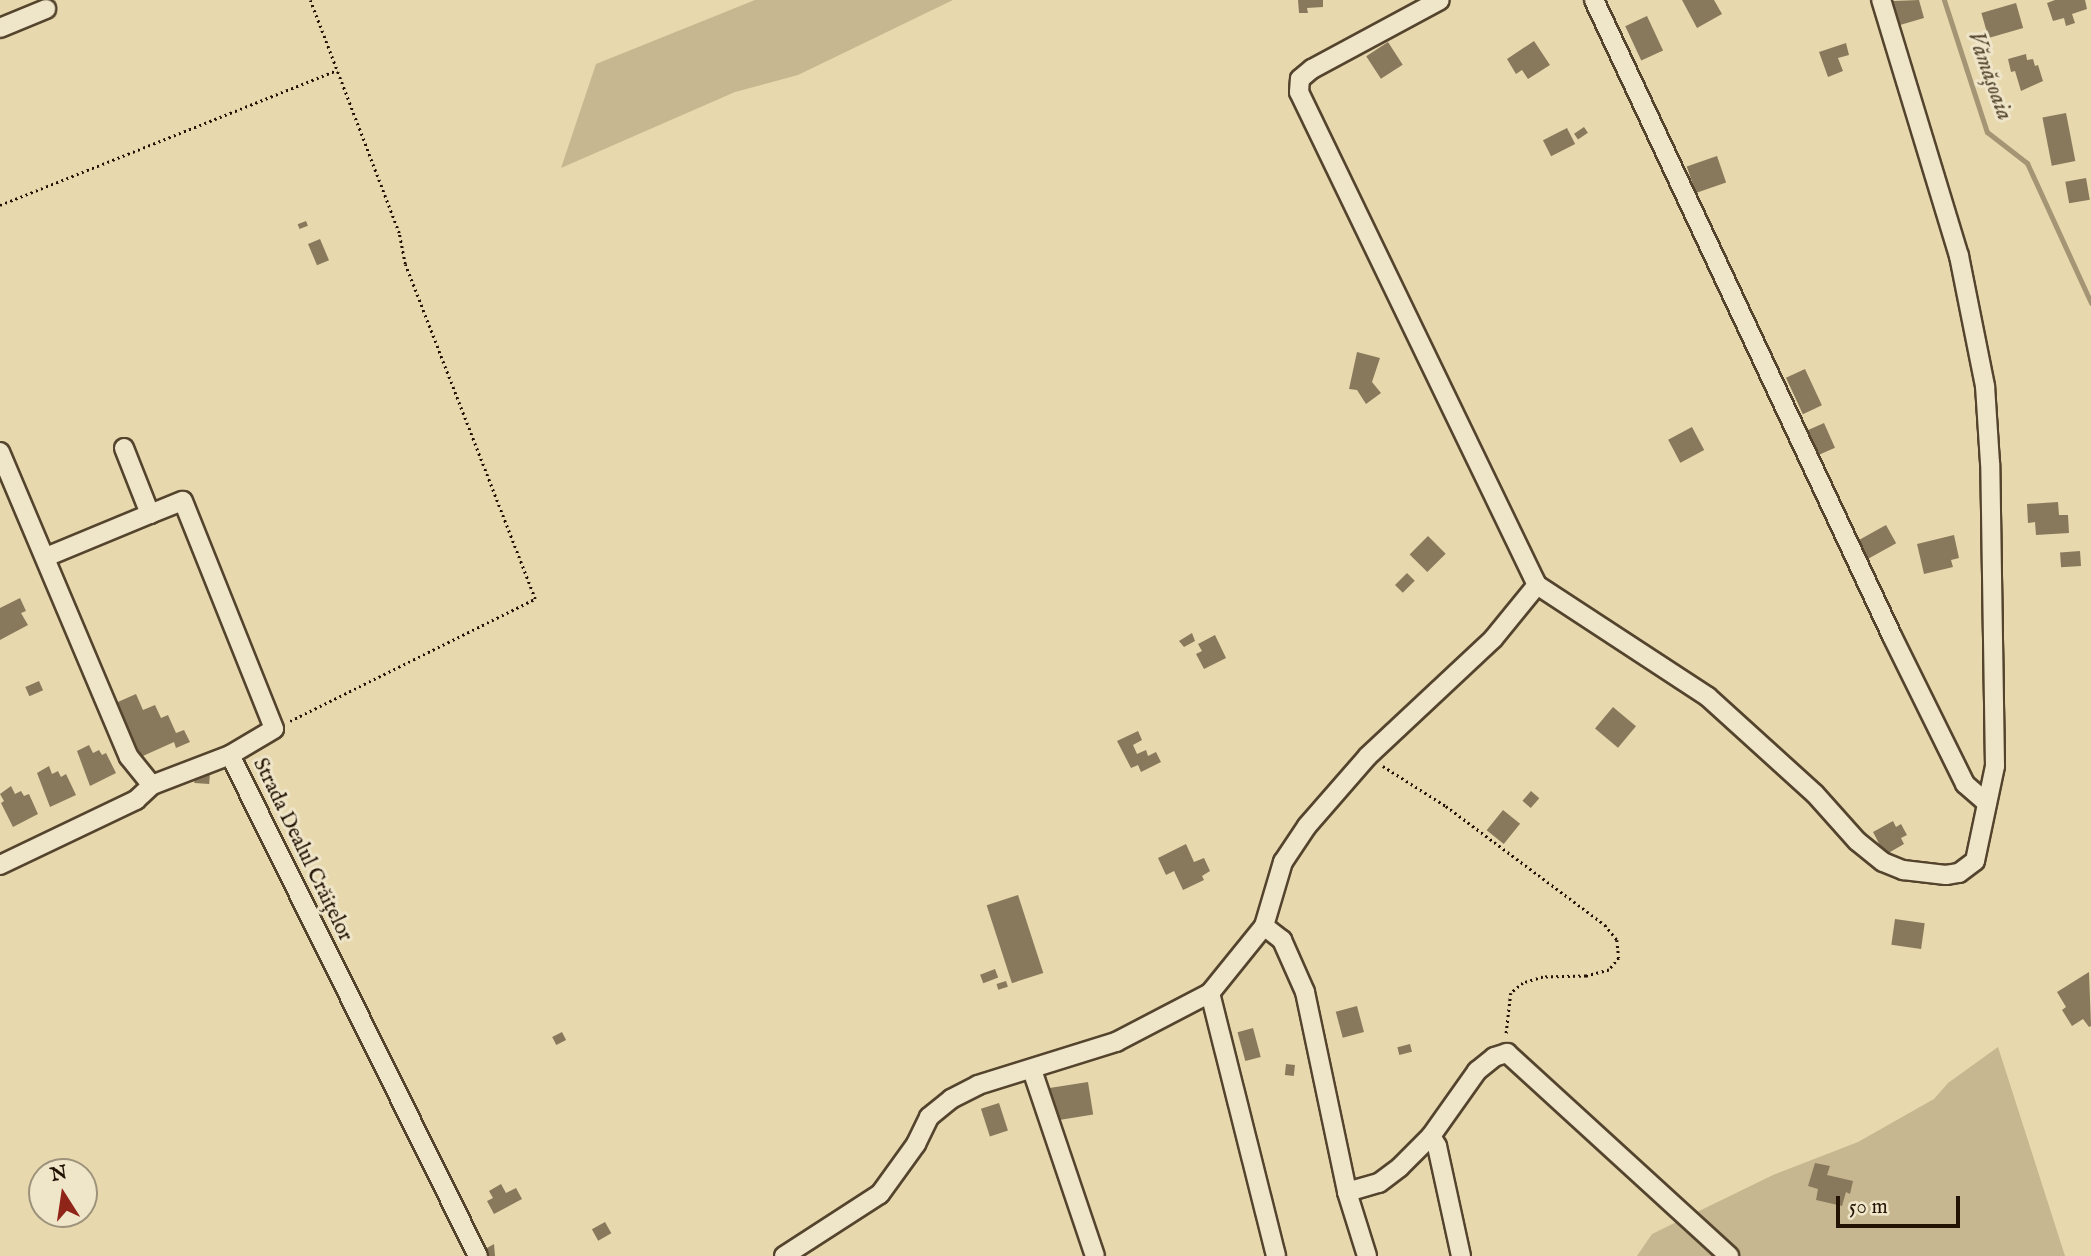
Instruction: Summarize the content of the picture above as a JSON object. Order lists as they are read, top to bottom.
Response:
{
  "streets": {
    "street": ["Strada Dealul Crăițelor"]
  },
  "water": ["Vămășoaia"],
  "scale_bar": "50 m",
  "north": "top"
}
